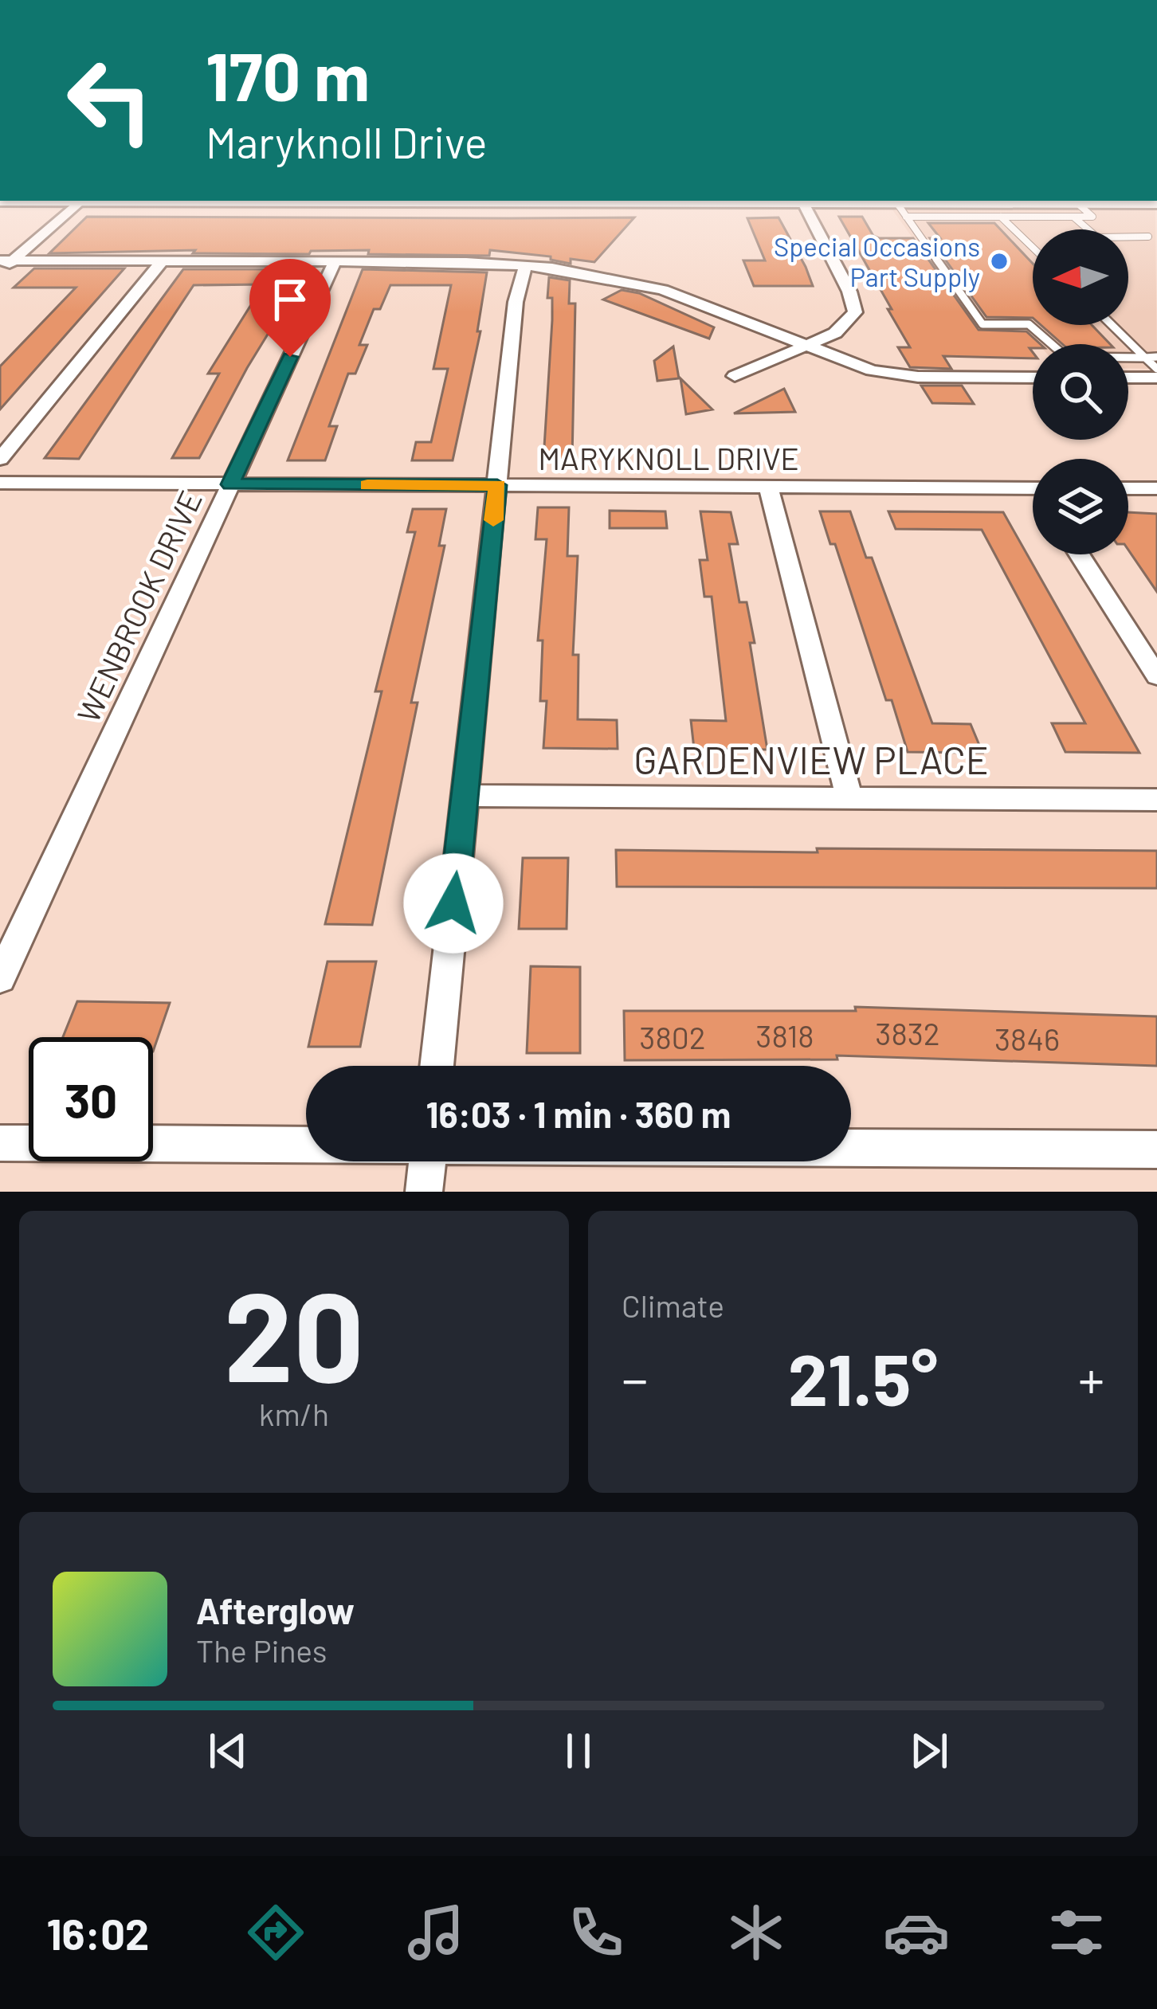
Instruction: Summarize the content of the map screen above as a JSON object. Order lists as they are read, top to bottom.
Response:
{
  "streets": {
    "street": ["MARYKNOLL DRIVE", "WENBROOK DRIVE", "GARDENVIEW PLACE"]
  },
  "crossings": [
    ["MARYKNOLL DRIVE", "WENBROOK DRIVE"]
  ],
  "places": ["Special Occasions Part Supply"],
  "house_numbers": [
    "3832",
    "3818",
    "3802",
    "3846"
  ],
  "north": "left",
  "page": {
    "turn": ["170 m", "Maryknoll Drive"],
    "limit": "30",
    "trip": "16:03 · 1 min · 360 m",
    "tile": [
      ["20", "km/h"],
      "Climate"
    ],
    "heat": ["−", "21.5°", "+"],
    "song": ["Afterglow", "The Pines"],
    "tabs": "16:02"
  }
}
